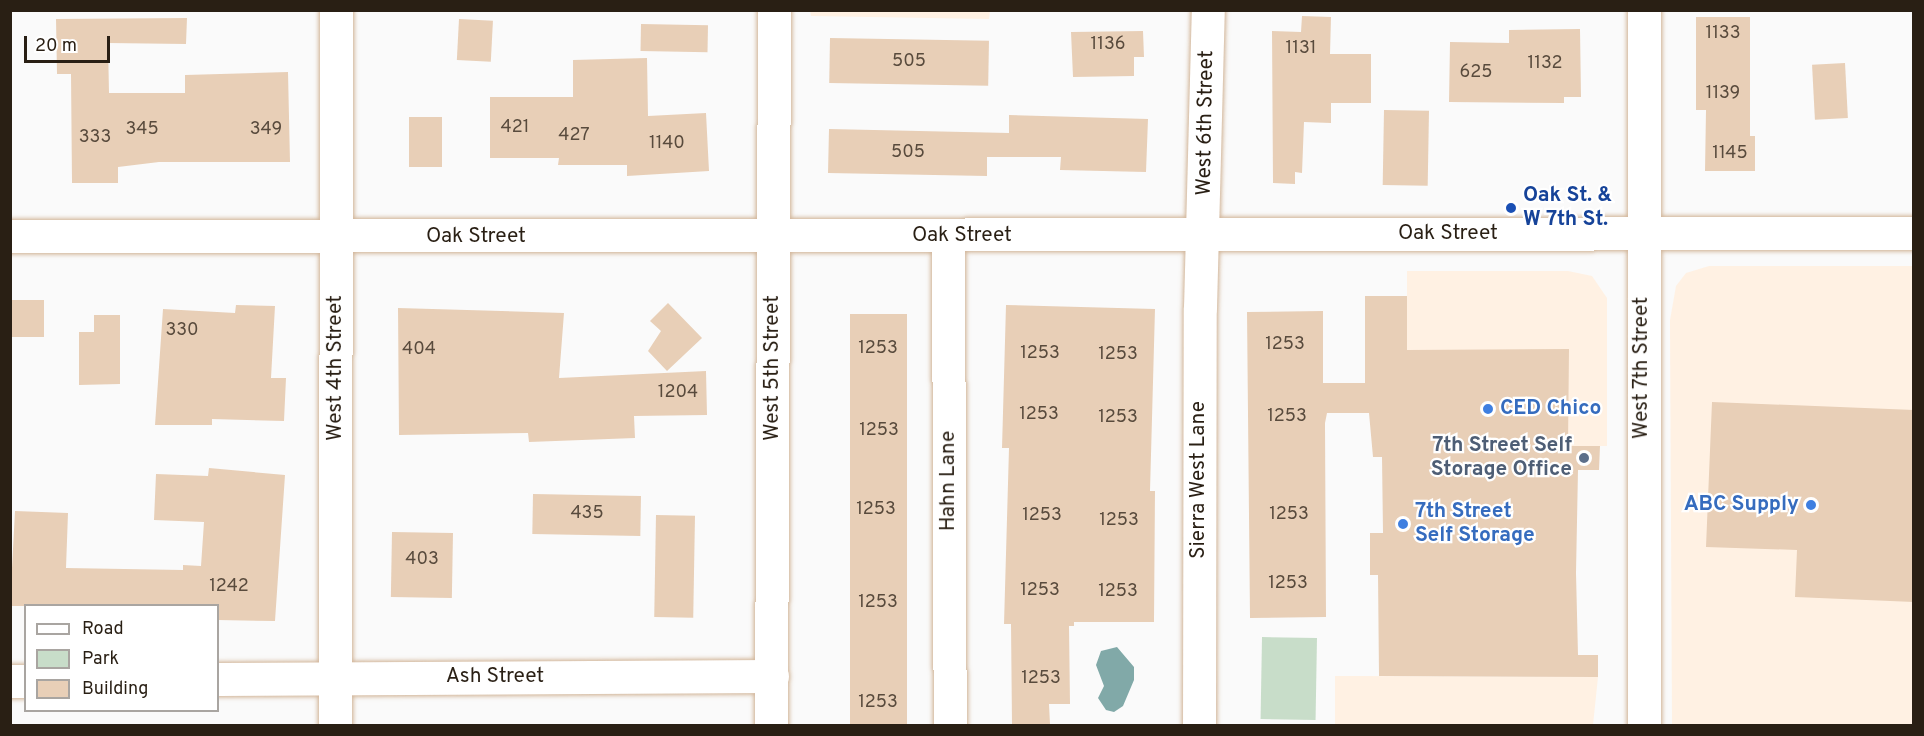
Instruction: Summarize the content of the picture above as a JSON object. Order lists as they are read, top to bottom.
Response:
{
  "streets": {
    "street": [
      "West 6th Street",
      "Oak Street",
      "West 4th Street",
      "West 5th Street",
      "West 7th Street",
      "Sierra West Lane",
      "Hahn Lane",
      "Ash Street"
    ]
  },
  "crossings": [
    ["West 6th Street", "Oak Street"],
    ["West 6th Street", "Sierra West Lane"],
    ["Oak Street", "West 4th Street"],
    ["Oak Street", "West 5th Street"],
    ["Oak Street", "West 7th Street"],
    ["Oak Street", "Sierra West Lane"],
    ["Oak Street", "Hahn Lane"],
    ["West 4th Street", "Ash Street"],
    ["West 5th Street", "Ash Street"]
  ],
  "places": [
    "Oak St. & W 7th St.",
    "CED Chico",
    "7th Street Self Storage Office",
    "ABC Supply",
    "7th Street Self Storage"
  ],
  "house_numbers": [
    "1133",
    "1136",
    "1131",
    "505",
    "1132",
    "625",
    "1139",
    "421",
    "345",
    "349",
    "427",
    "333",
    "1140",
    "505",
    "1145",
    "330",
    "1253",
    "1253",
    "404",
    "1253",
    "1253",
    "1204",
    "1253",
    "1253",
    "1253",
    "1253",
    "1253",
    "435",
    "1253",
    "1253",
    "1253",
    "403",
    "1253",
    "1242",
    "1253",
    "1253",
    "1253",
    "1253",
    "1253"
  ],
  "legend": ["Road", "Park", "Building"],
  "scale_bar": "20 m"
}
